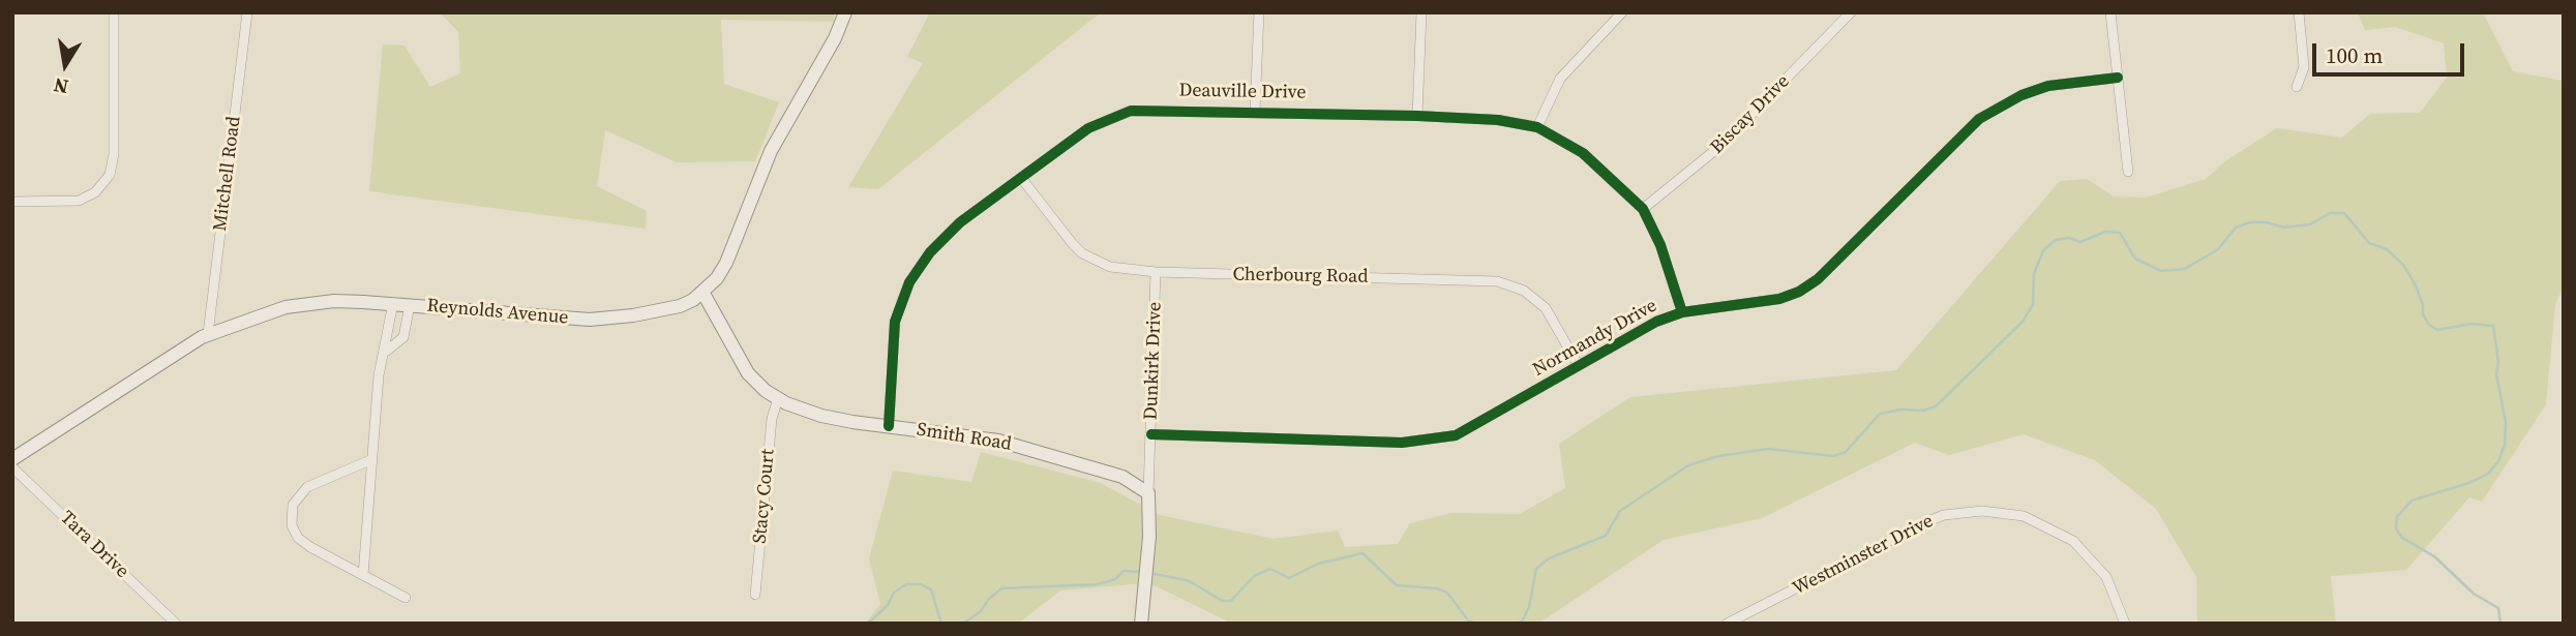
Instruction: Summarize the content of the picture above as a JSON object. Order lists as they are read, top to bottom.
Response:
{
  "streets": {
    "street": [
      "Deauville Drive",
      "Biscay Drive",
      "Mitchell Road",
      "Cherbourg Road",
      "Reynolds Avenue",
      "Normandy Drive",
      "Dunkirk Drive",
      "Smith Road",
      "Stacy Court",
      "Tara Drive",
      "Westminster Drive"
    ]
  },
  "crossings": [
    ["Deauville Drive", "Biscay Drive"],
    ["Deauville Drive", "Cherbourg Road"],
    ["Deauville Drive", "Normandy Drive"],
    ["Deauville Drive", "Smith Road"],
    ["Mitchell Road", "Reynolds Avenue"],
    ["Cherbourg Road", "Normandy Drive"],
    ["Cherbourg Road", "Dunkirk Drive"],
    ["Reynolds Avenue", "Smith Road"],
    ["Normandy Drive", "Dunkirk Drive"],
    ["Dunkirk Drive", "Smith Road"],
    ["Smith Road", "Stacy Court"]
  ],
  "scale_bar": "100 m",
  "north": "bottom"
}
